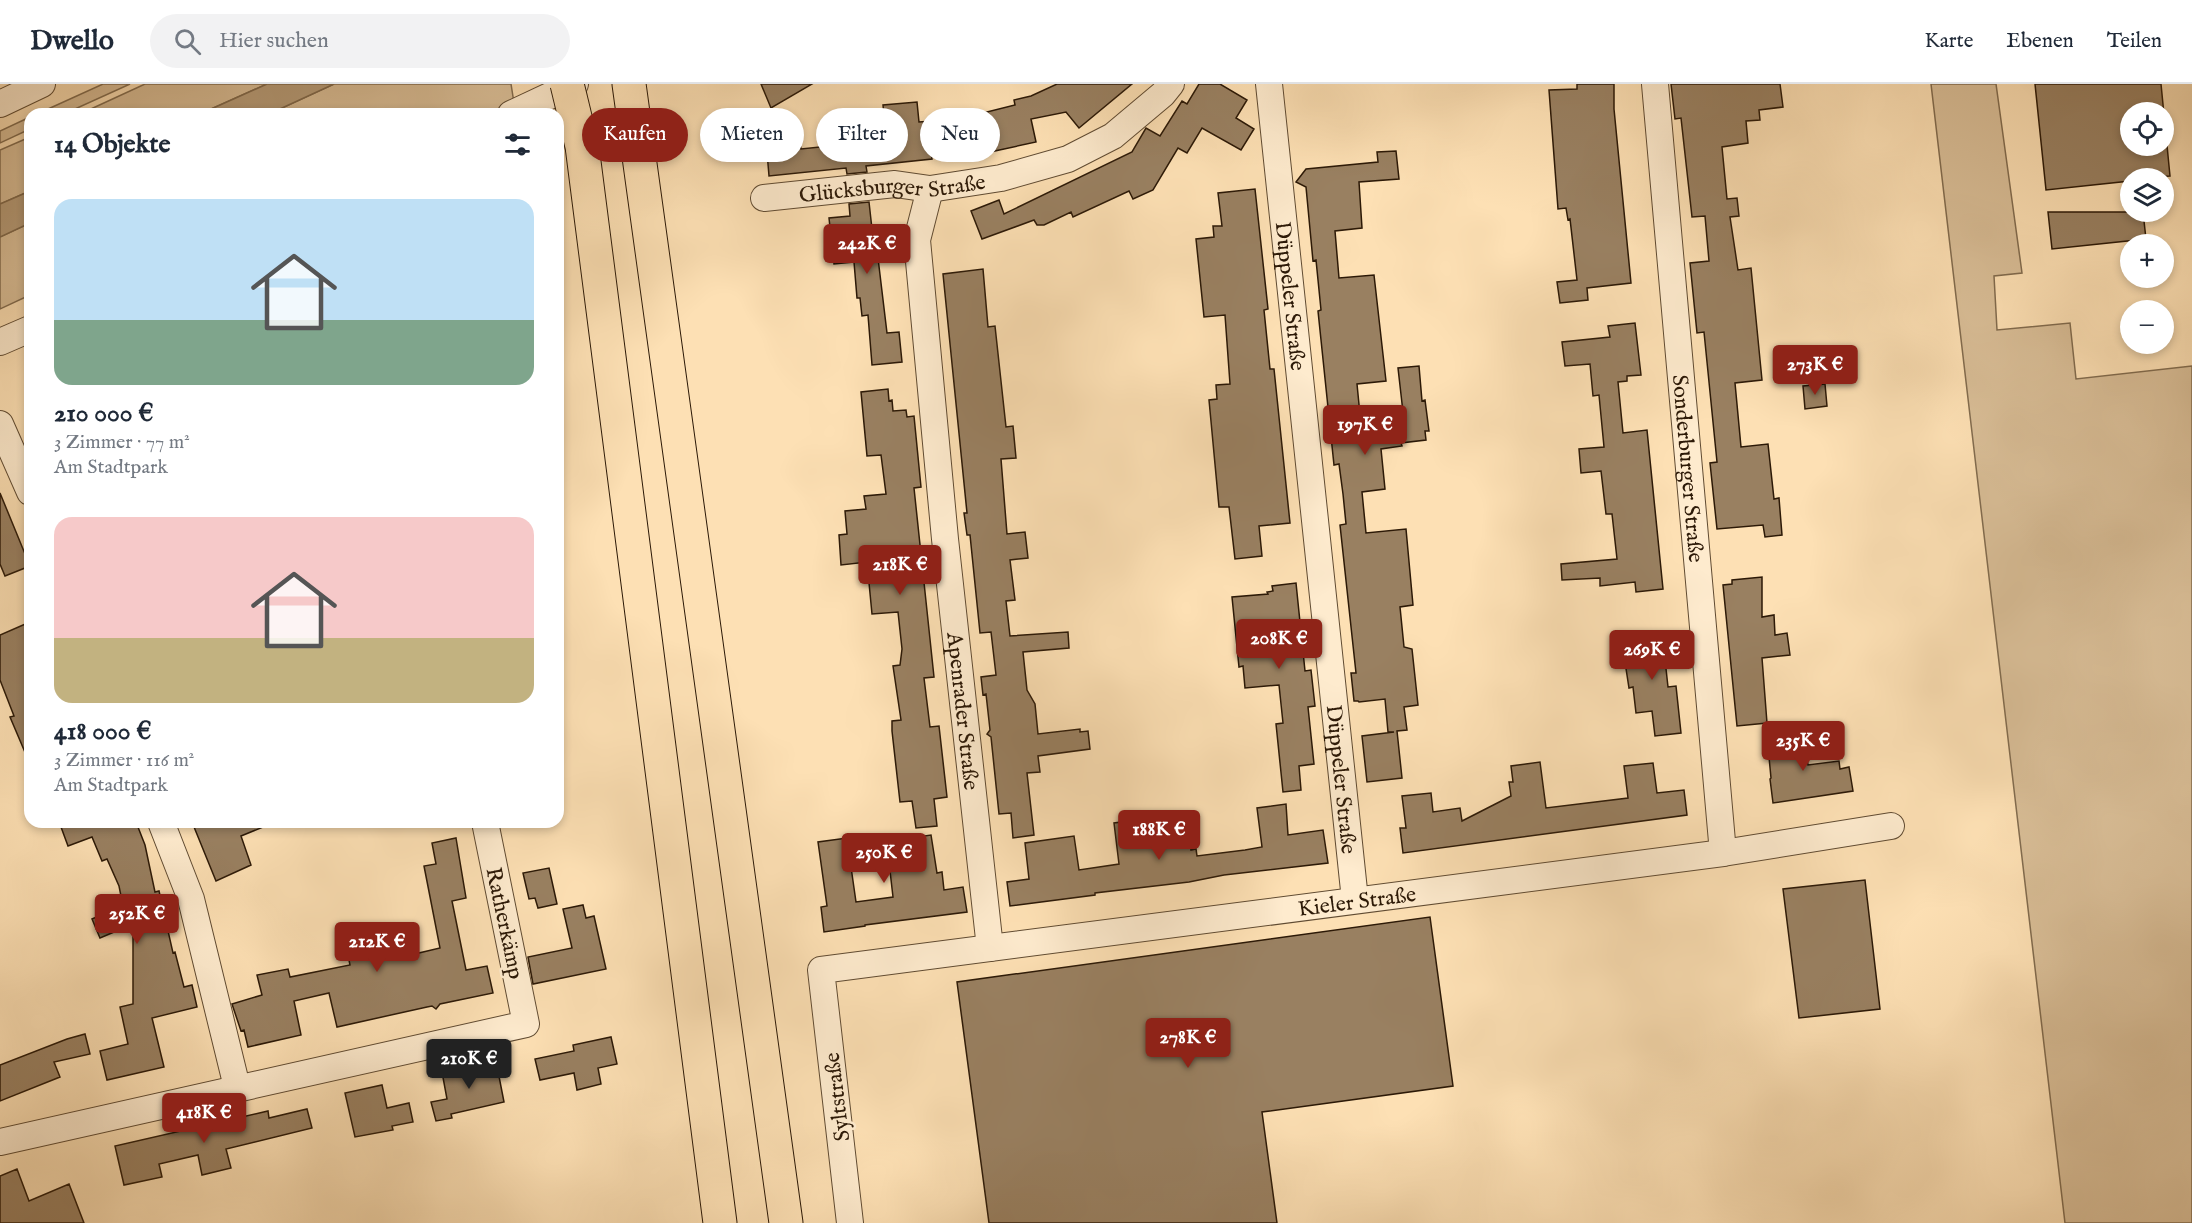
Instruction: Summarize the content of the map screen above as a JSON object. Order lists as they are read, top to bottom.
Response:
{
  "streets": {
    "street": [
      "Glücksburger Straße",
      "Düppeler Straße",
      "Sonderburger Straße",
      "Apenrader Straße",
      "Kieler Straße",
      "Ratherkämp",
      "Syltstraße"
    ]
  },
  "crossings": [
    ["Glücksburger Straße", "Apenrader Straße"],
    ["Düppeler Straße", "Kieler Straße"],
    ["Sonderburger Straße", "Kieler Straße"],
    ["Apenrader Straße", "Kieler Straße"],
    ["Kieler Straße", "Syltstraße"]
  ],
  "page": {
    "header": "Dwello",
    "search": "Hier suchen",
    "nav": ["Karte", "Ebenen", "Teilen"],
    "map_buttons": ["+", "−"],
    "chip": [
      "Kaufen",
      "Mieten",
      "Filter",
      "Neu"
    ],
    "heading": "14 Objekte",
    "list": [
      {
        "name": "210 000 €",
        "note": "3 Zimmer · 77 m² · Am Stadtpark"
      },
      {
        "name": "418 000 €",
        "note": "3 Zimmer · 116 m² · Am Stadtpark"
      }
    ],
    "price": [
      "242K €",
      "273K €",
      "197K €",
      "218K €",
      "208K €",
      "269K €",
      "235K €",
      "188K €",
      "250K €",
      "252K €",
      "212K €",
      "278K €",
      "210K €",
      "418K €"
    ]
  }
}
